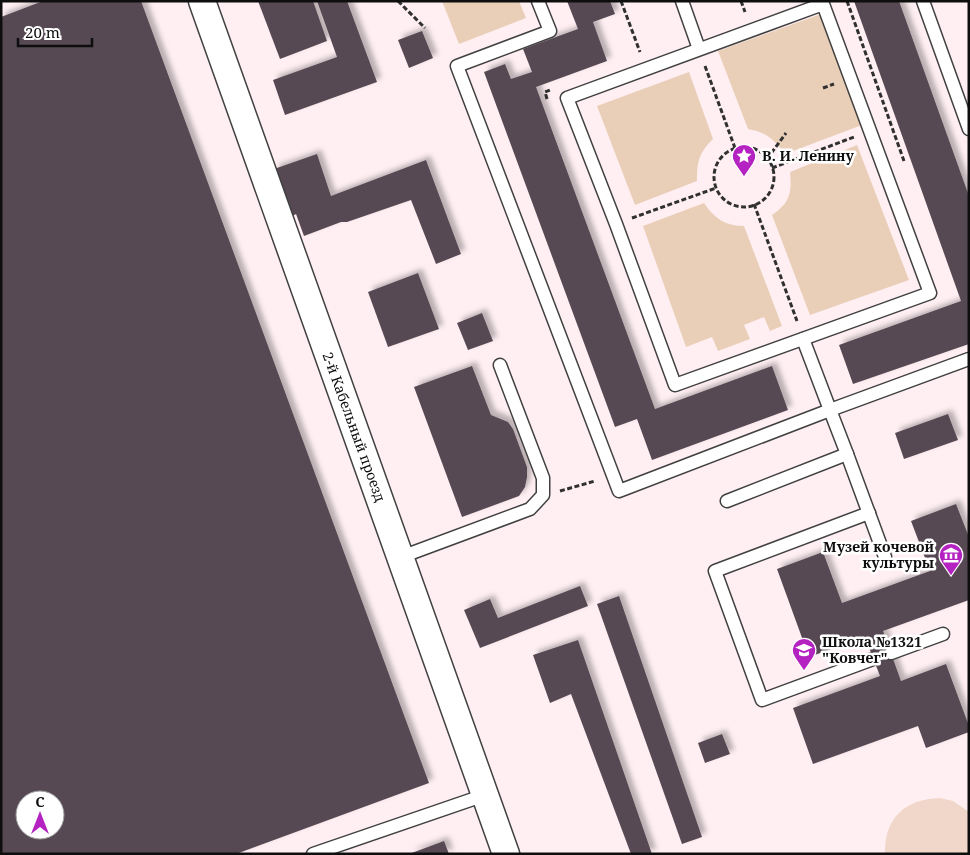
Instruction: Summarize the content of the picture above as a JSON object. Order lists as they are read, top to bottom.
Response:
{
  "streets": {
    "street": ["2-й Кабельный проезд"]
  },
  "places": {
    "place": ["В. И. Ленину"],
    "museum": ["Музей кочевой культуры"],
    "school or university": ["Школа №1321 \"Ковчег\""]
  },
  "scale_bar": "20 m",
  "north": "top"
}
